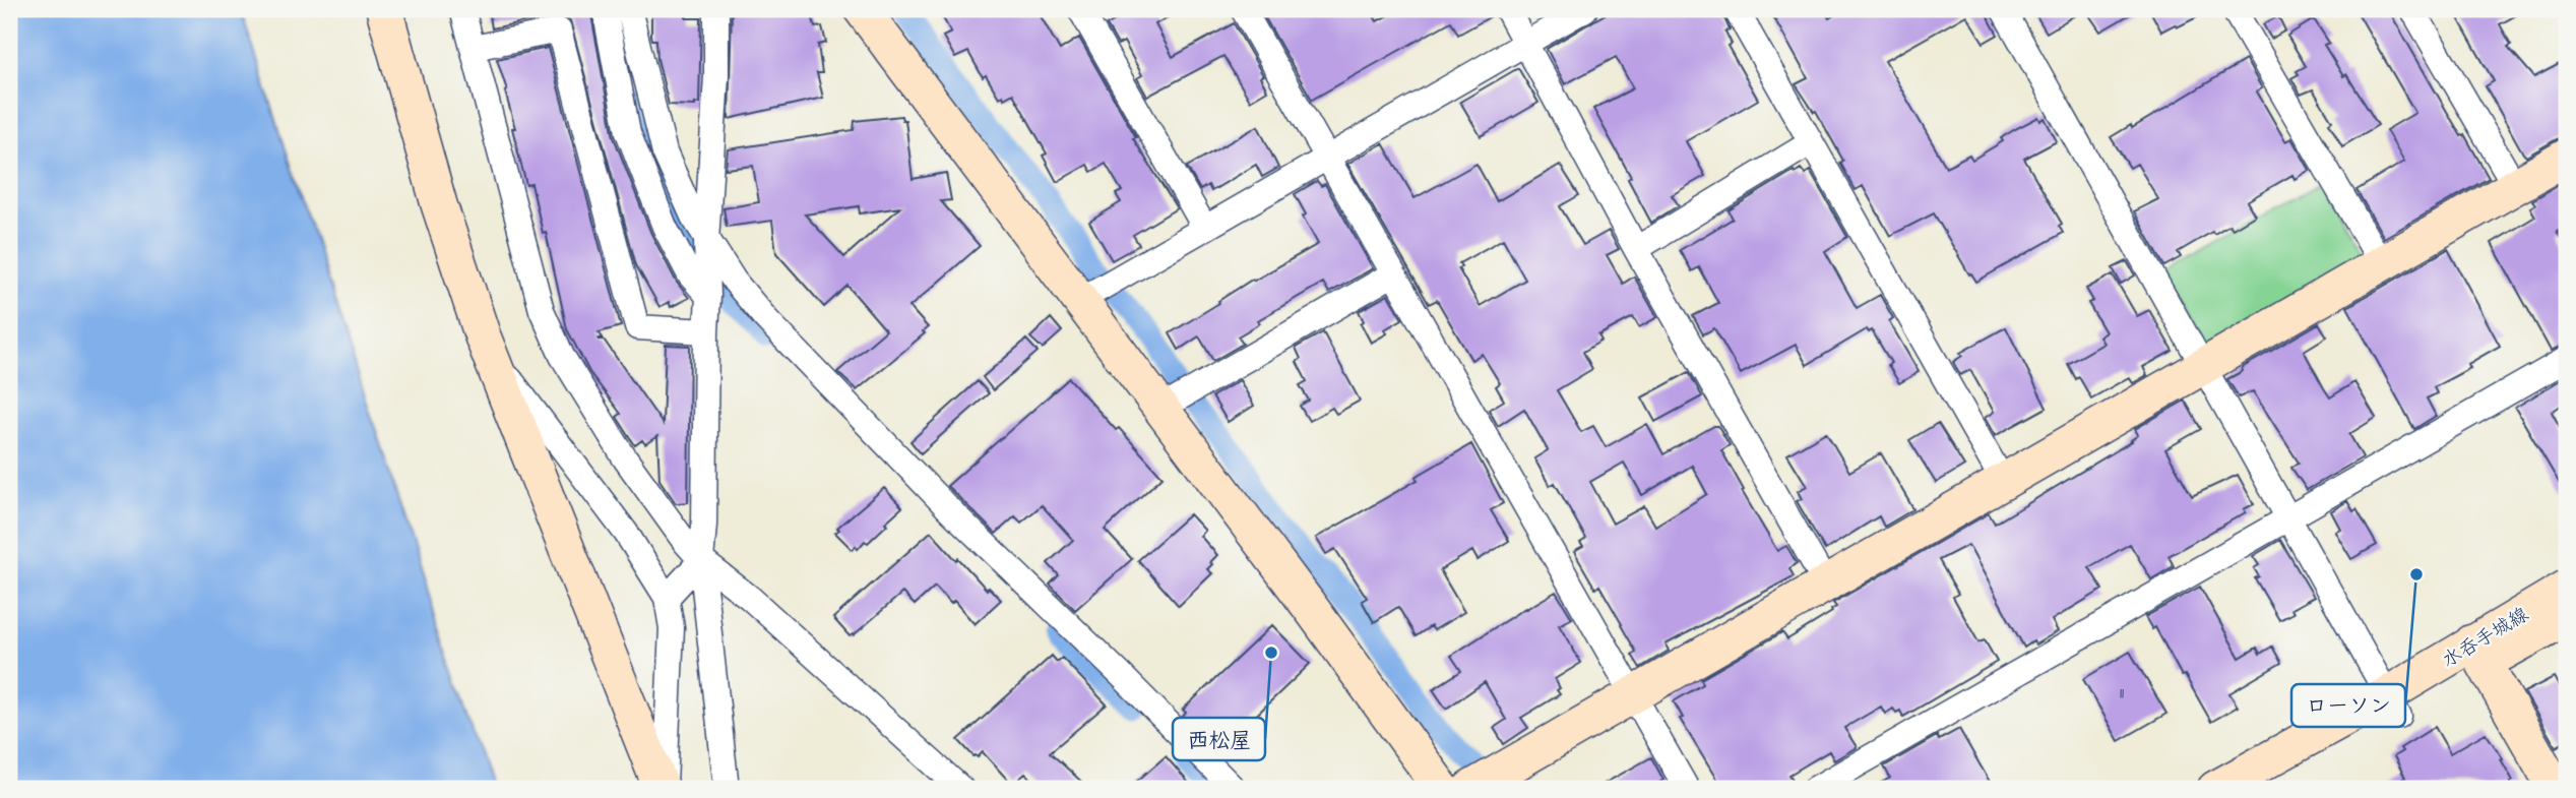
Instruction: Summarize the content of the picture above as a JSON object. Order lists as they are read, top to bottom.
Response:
{
  "streets": {
    "street": ["水呑手城線"]
  },
  "places": ["ローソン", "西松屋"],
  "house_numbers": ["11"]
}
